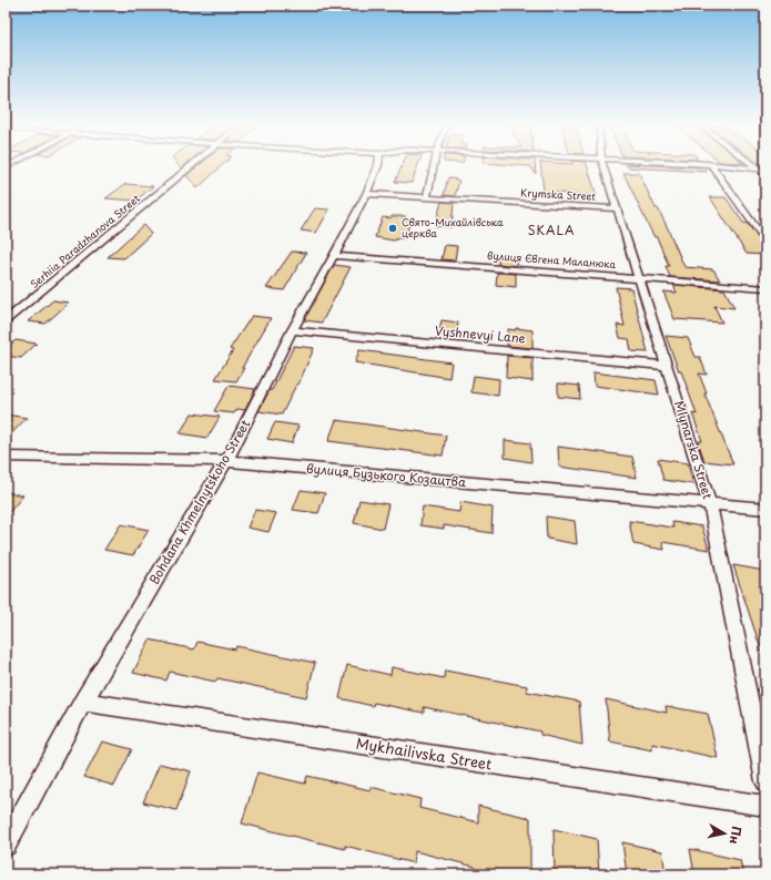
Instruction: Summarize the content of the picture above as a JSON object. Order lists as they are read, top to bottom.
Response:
{
  "streets": {
    "street": [
      "Krymska Street",
      "Serhiia Paradzhanova Street",
      "вулиця Євгена Маланюка",
      "Vyshnevyi Lane",
      "Mlynarska Street",
      "вулиця Бузького Козацтва",
      "Bohdana Khmelnytskoho Street",
      "Mykhailivska Street"
    ]
  },
  "crossings": [
    ["Krymska Street", "Mlynarska Street"],
    ["Krymska Street", "Bohdana Khmelnytskoho Street"],
    ["вулиця Євгена Маланюка", "Mlynarska Street"],
    ["вулиця Євгена Маланюка", "Bohdana Khmelnytskoho Street"],
    ["Vyshnevyi Lane", "Mlynarska Street"],
    ["Vyshnevyi Lane", "Bohdana Khmelnytskoho Street"],
    ["Mlynarska Street", "вулиця Бузького Козацтва"],
    ["вулиця Бузького Козацтва", "Bohdana Khmelnytskoho Street"],
    ["Bohdana Khmelnytskoho Street", "Mykhailivska Street"]
  ],
  "districts": ["SKALA"],
  "places": ["Свято-Михайлівська церква"],
  "north": "right"
}
